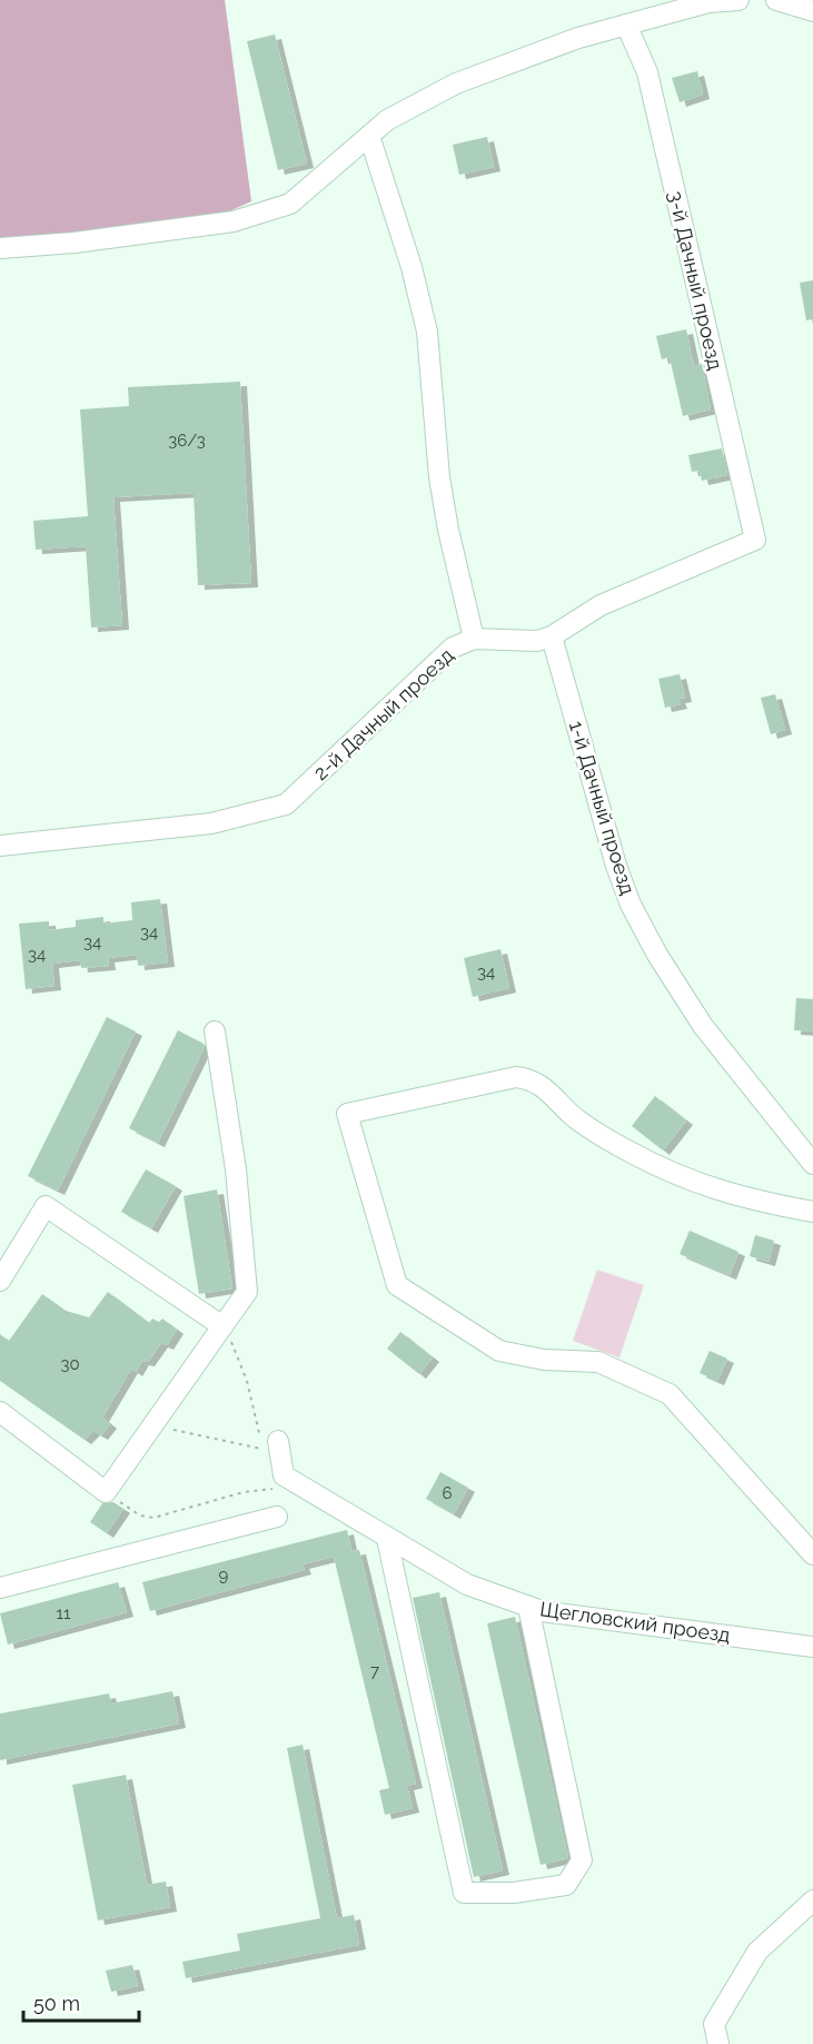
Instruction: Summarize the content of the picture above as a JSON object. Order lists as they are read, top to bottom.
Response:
{
  "streets": {
    "street": [
      "3-й Дачный проезд",
      "2-й Дачный проезд",
      "1-й Дачный проезд",
      "Щегловский проезд"
    ]
  },
  "crossings": [
    ["3-й Дачный проезд", "2-й Дачный проезд"],
    ["2-й Дачный проезд", "1-й Дачный проезд"]
  ],
  "house_numbers": [
    "36/3",
    "34",
    "34",
    "34",
    "34",
    "30",
    "6",
    "9",
    "11",
    "7"
  ],
  "scale_bar": "50 m"
}
